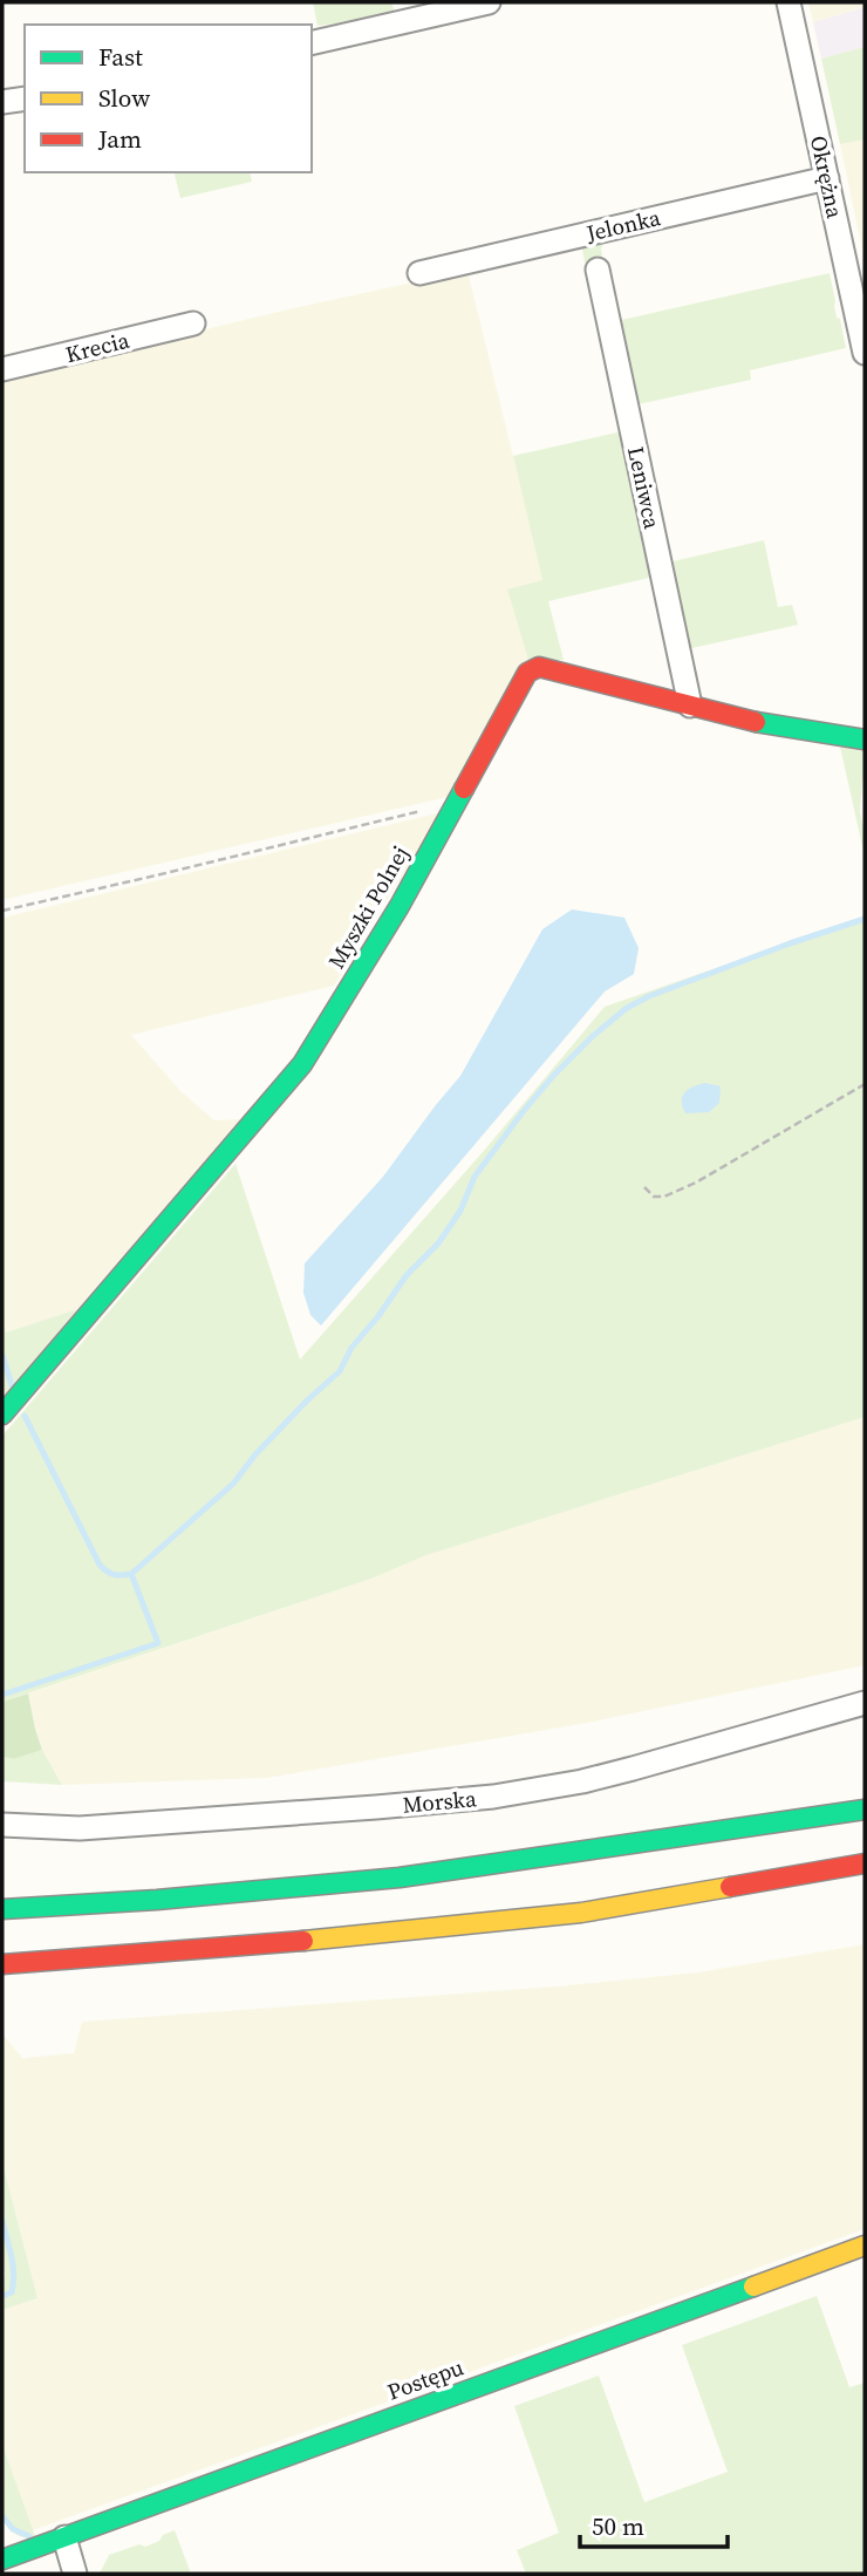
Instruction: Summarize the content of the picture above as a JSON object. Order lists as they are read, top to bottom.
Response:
{
  "streets": {
    "main road": ["Myszki Polnej", "Postępu"],
    "street": [
      "Okrężna",
      "Jelonka",
      "Krecia",
      "Leniwca",
      "Morska"
    ]
  },
  "crossings": [
    ["Okrężna", "Jelonka"],
    ["Leniwca", "Myszki Polnej"]
  ],
  "legend": ["Fast", "Slow", "Jam"],
  "scale_bar": "50 m"
}
